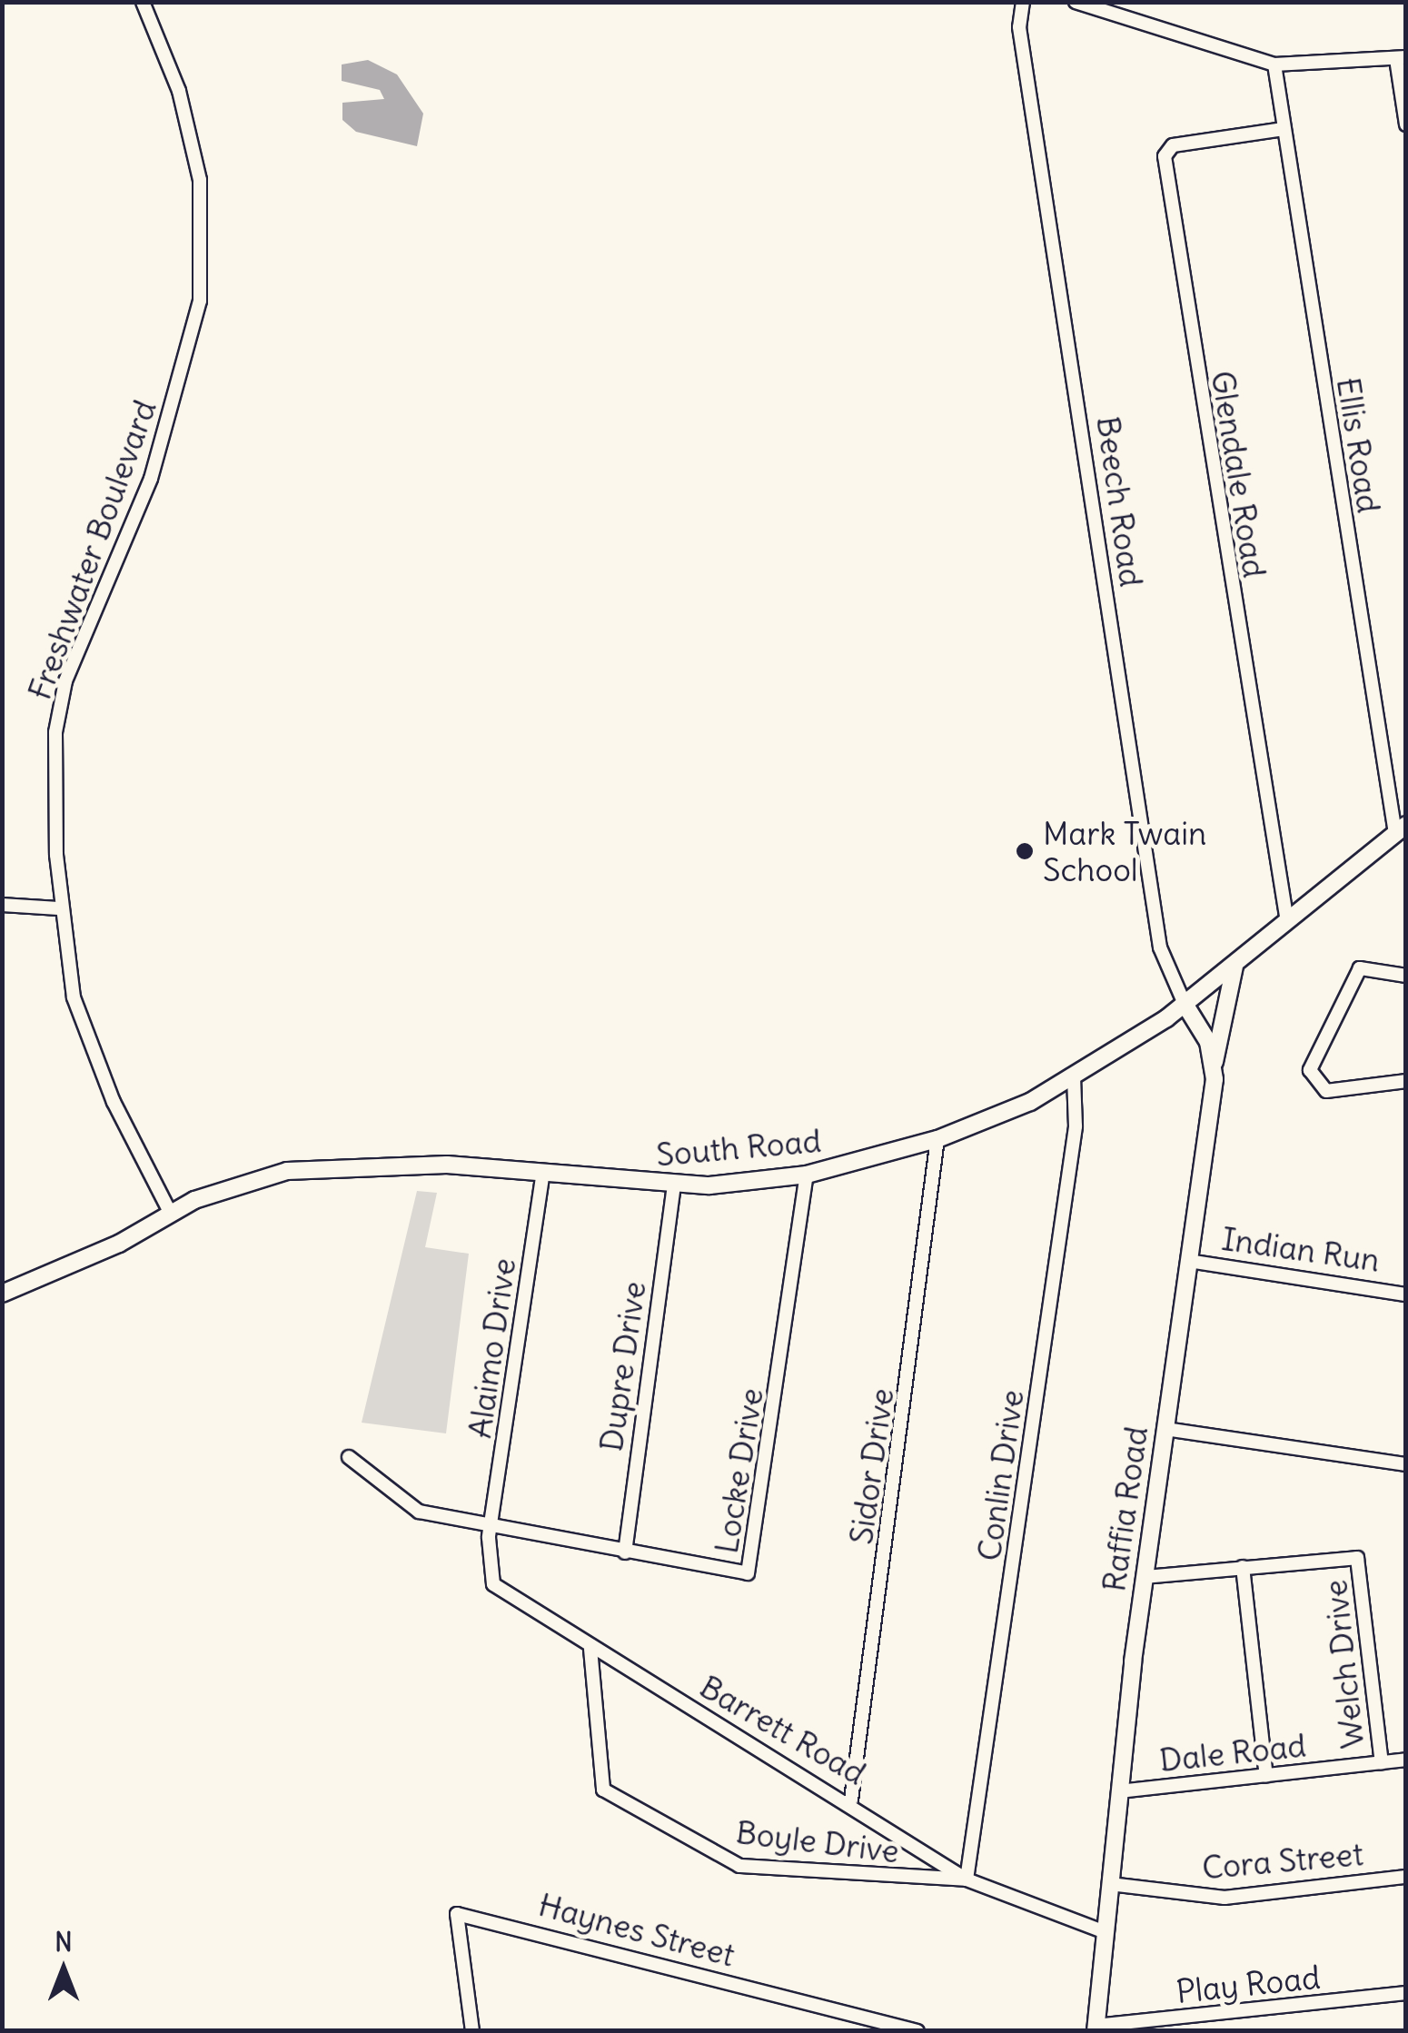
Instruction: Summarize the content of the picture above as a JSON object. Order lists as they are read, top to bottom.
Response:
{
  "streets": {
    "main road": ["South Road", "Raffia Road"],
    "street": [
      "Ellis Road",
      "Glendale Road",
      "Beech Road",
      "Freshwater Boulevard",
      "Indian Run",
      "Alaimo Drive",
      "Dupre Drive",
      "Sidor Drive",
      "Locke Drive",
      "Conlin Drive",
      "Welch Drive",
      "Barrett Road",
      "Dale Road",
      "Boyle Drive",
      "Cora Street",
      "Haynes Street",
      "Play Road"
    ]
  },
  "crossings": [
    ["Ellis Road", "Glendale Road"],
    ["Ellis Road", "South Road"],
    ["Glendale Road", "South Road"],
    ["Beech Road", "South Road"],
    ["Freshwater Boulevard", "South Road"],
    ["South Road", "Alaimo Drive"],
    ["South Road", "Dupre Drive"],
    ["South Road", "Sidor Drive"],
    ["South Road", "Locke Drive"],
    ["South Road", "Conlin Drive"],
    ["South Road", "Raffia Road"],
    ["Indian Run", "Raffia Road"],
    ["Alaimo Drive", "Locke Drive"],
    ["Alaimo Drive", "Barrett Road"],
    ["Dupre Drive", "Locke Drive"],
    ["Sidor Drive", "Barrett Road"],
    ["Locke Drive", "Barrett Road"],
    ["Conlin Drive", "Barrett Road"],
    ["Conlin Drive", "Boyle Drive"],
    ["Raffia Road", "Welch Drive"],
    ["Raffia Road", "Barrett Road"],
    ["Raffia Road", "Dale Road"],
    ["Raffia Road", "Cora Street"],
    ["Raffia Road", "Play Road"],
    ["Welch Drive", "Dale Road"],
    ["Barrett Road", "Boyle Drive"]
  ],
  "places": ["Mark Twain School"],
  "north": "top"
}
